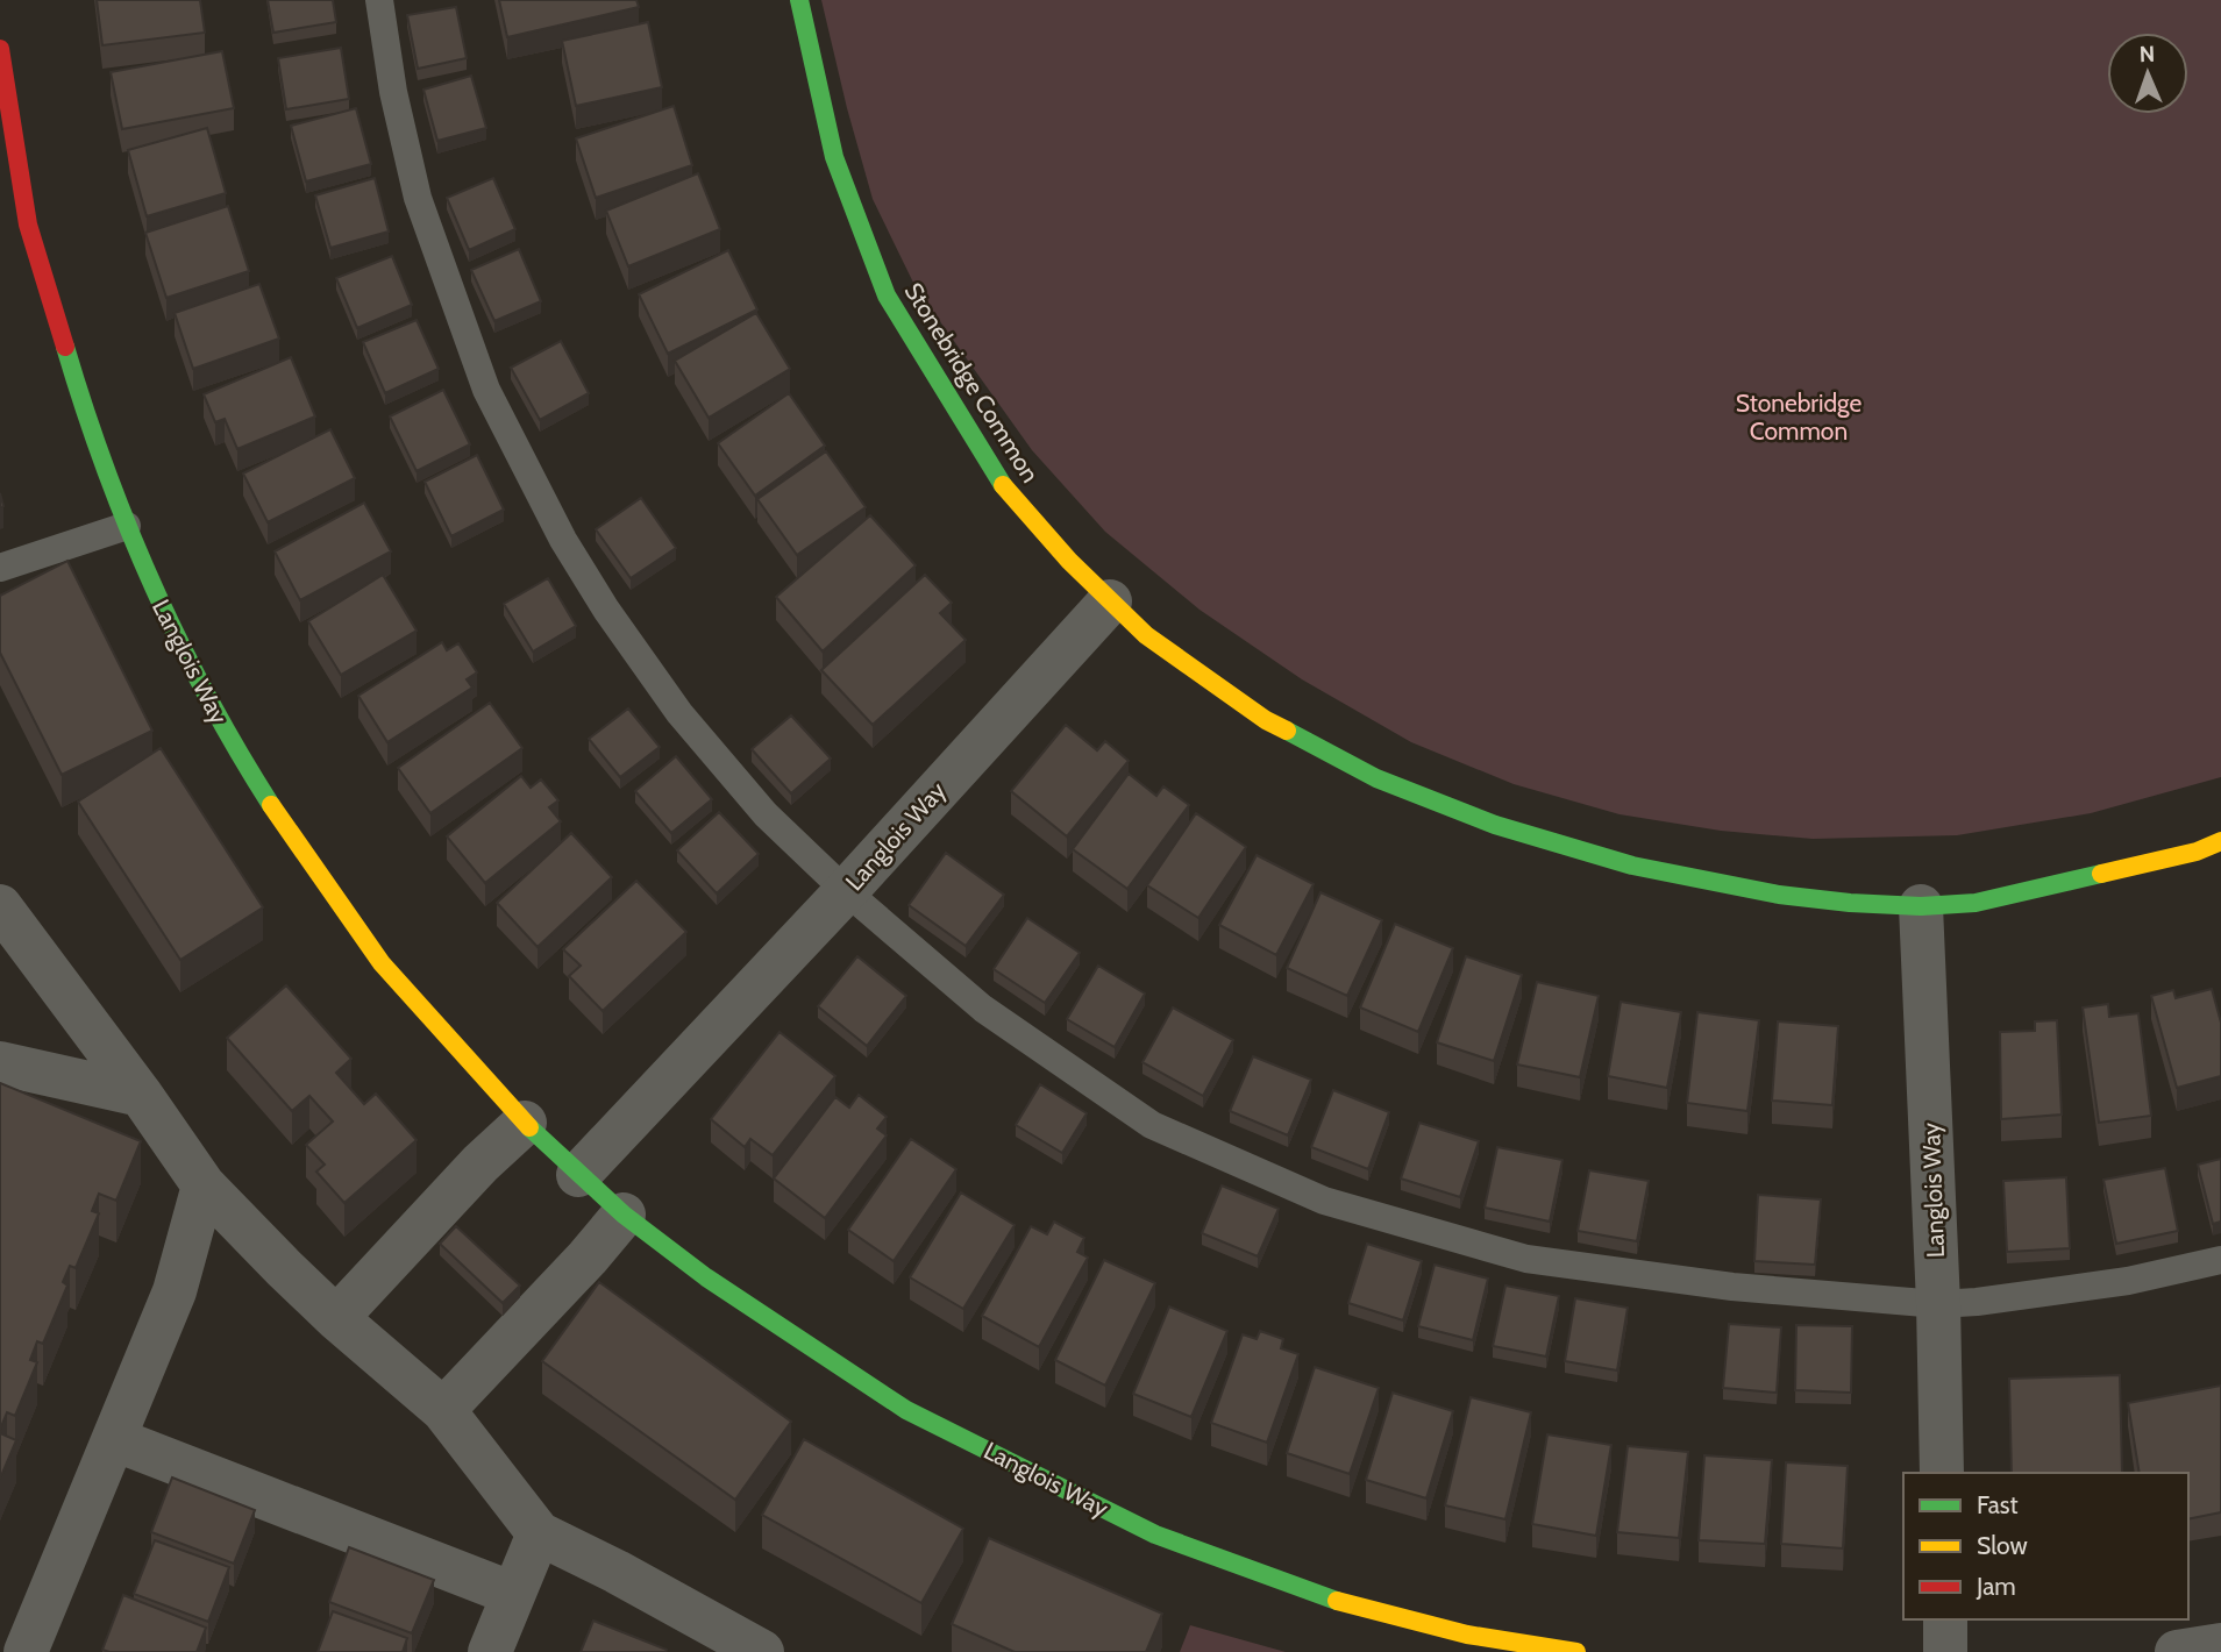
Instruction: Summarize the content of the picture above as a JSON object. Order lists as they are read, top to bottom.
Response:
{
  "streets": {
    "street": ["Stonebridge Common", "Langlois Way"]
  },
  "crossings": [
    ["Stonebridge Common", "Langlois Way"]
  ],
  "parks": ["Stonebridge Common"],
  "legend": ["Fast", "Slow", "Jam"],
  "north": "top"
}
